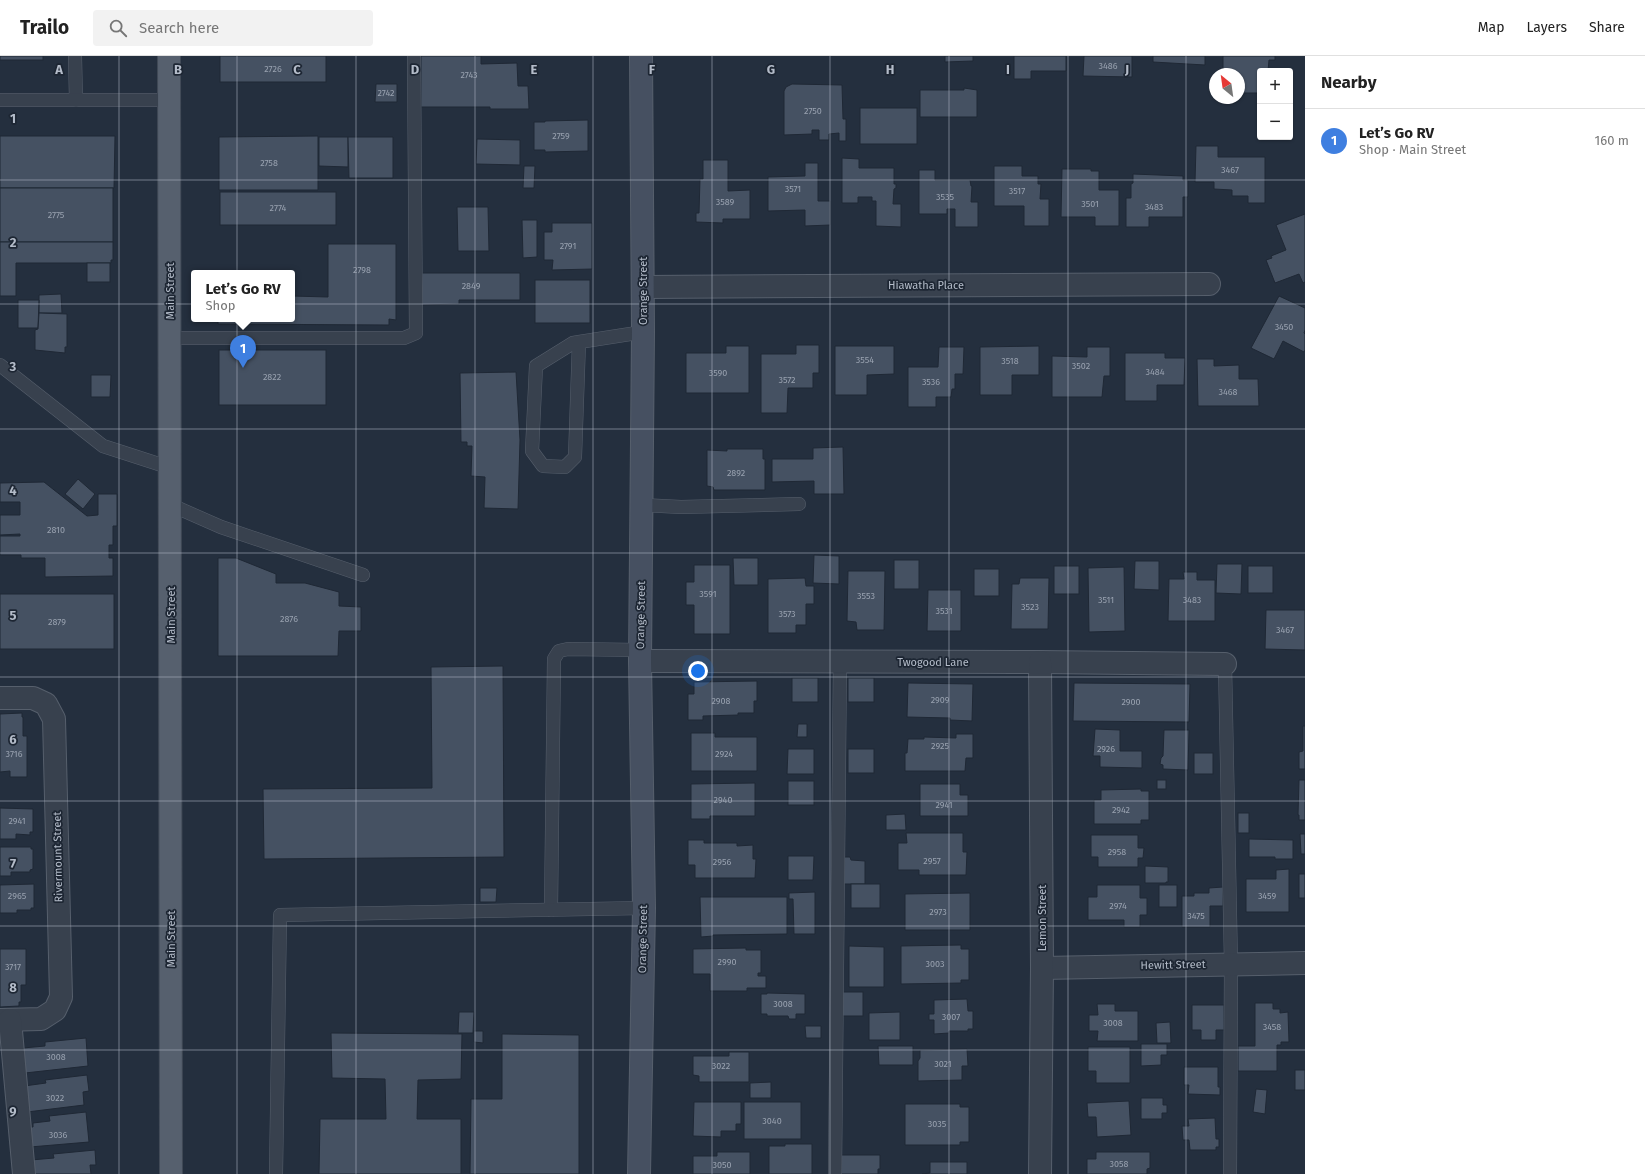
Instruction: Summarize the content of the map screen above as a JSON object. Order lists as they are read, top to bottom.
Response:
{
  "streets": {
    "main road": ["Main Street"],
    "street": [
      "Hiawatha Place",
      "Orange Street",
      "Twogood Lane",
      "Rivermount Street",
      "Lemon Street",
      "Hewitt Street"
    ]
  },
  "crossings": [
    ["Hiawatha Place", "Orange Street"],
    ["Orange Street", "Twogood Lane"],
    ["Twogood Lane", "Lemon Street"],
    ["Lemon Street", "Hewitt Street"]
  ],
  "house_numbers": [
    "3486",
    "2726",
    "2743",
    "2742",
    "2750",
    "2759",
    "2758",
    "3467",
    "3571",
    "3517",
    "3535",
    "3589",
    "3501",
    "3483",
    "2774",
    "2775",
    "2791",
    "2798",
    "2849",
    "3450",
    "3554",
    "3518",
    "3502",
    "3484",
    "3590",
    "2822",
    "3572",
    "3536",
    "3468",
    "2892",
    "2810",
    "3591",
    "3553",
    "3511",
    "3483",
    "3523",
    "3531",
    "3573",
    "2876",
    "2879",
    "3467",
    "2909",
    "2908",
    "2900",
    "2925",
    "2926",
    "3716",
    "2924",
    "2940",
    "2941",
    "2942",
    "2941",
    "2958",
    "2957",
    "2956",
    "2965",
    "3459",
    "2974",
    "2973",
    "3475",
    "2990",
    "3003",
    "3717",
    "3008",
    "3007",
    "3008",
    "3458",
    "3008",
    "3021",
    "3022",
    "3022",
    "3040",
    "3035",
    "3036",
    "3058",
    "3050"
  ],
  "north": "top left",
  "page": {
    "header": "Trailo",
    "search": "Search here",
    "nav": ["Map", "Layers", "Share"],
    "heading": "Nearby",
    "map_buttons": ["+", "−"],
    "list": [
      {
        "mark": "1",
        "name": "Let’s Go RV",
        "note": "Shop · Main Street",
        "value": "160 m"
      }
    ],
    "popup": ["Let’s Go RV", "Shop"],
    "pins": "1"
  },
  "grid": {
    "columns": [
      "A",
      "B",
      "C",
      "D",
      "E",
      "F",
      "G",
      "H",
      "I",
      "J"
    ],
    "rows": [
      "1",
      "2",
      "3",
      "4",
      "5",
      "6",
      "7",
      "8",
      "9"
    ]
  }
}
